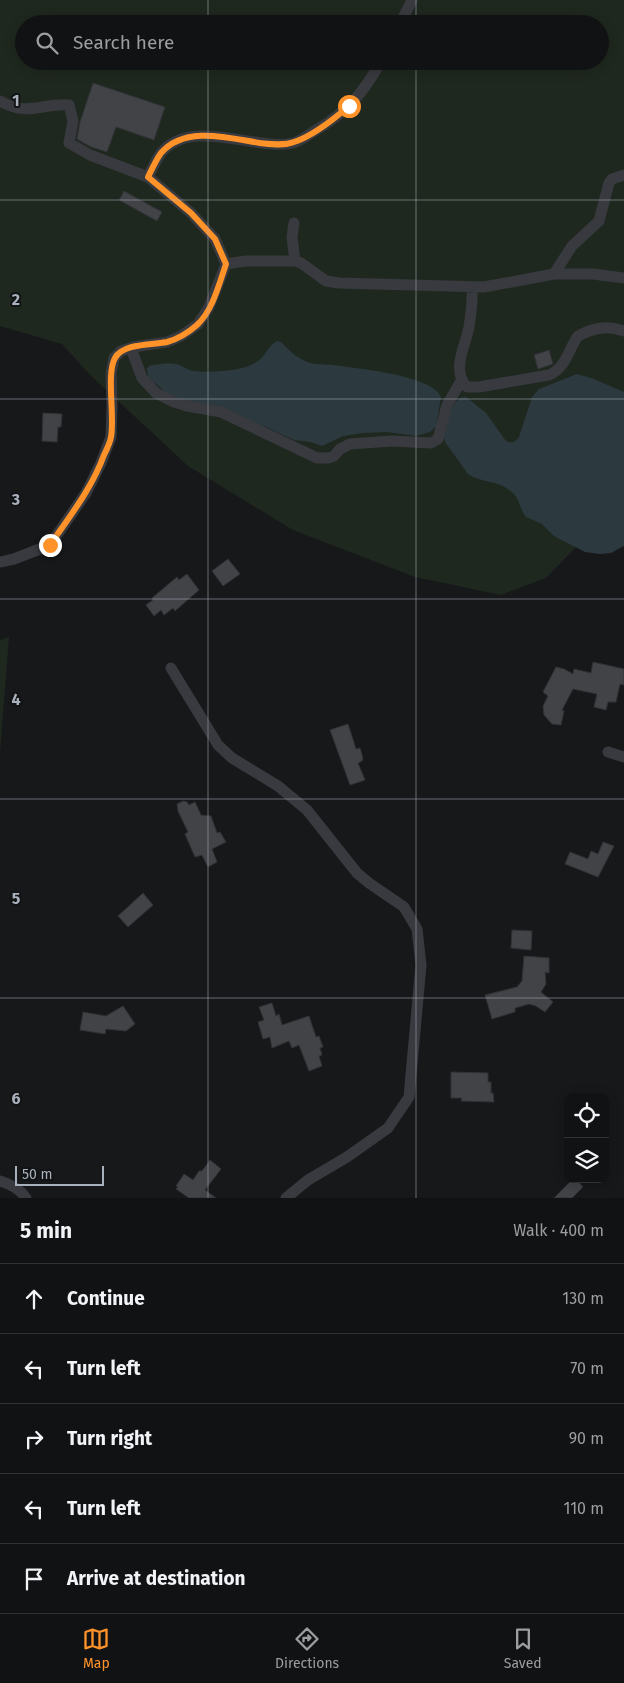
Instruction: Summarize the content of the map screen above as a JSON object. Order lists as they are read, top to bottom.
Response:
{
  "scale_bar": "50 m",
  "page": {
    "search": "Search here",
    "scale": "50 m",
    "heading": ["5 min", "Walk · 400 m"],
    "list": [
      ["Continue", "130 m"],
      ["Turn left", "70 m"],
      ["Turn right", "90 m"],
      ["Turn left", "110 m"],
      "Arrive at destination"
    ],
    "nav": ["Map", "Directions", "Saved"]
  },
  "grid": {
    "rows": [
      "1",
      "2",
      "3",
      "4",
      "5",
      "6"
    ]
  }
}
